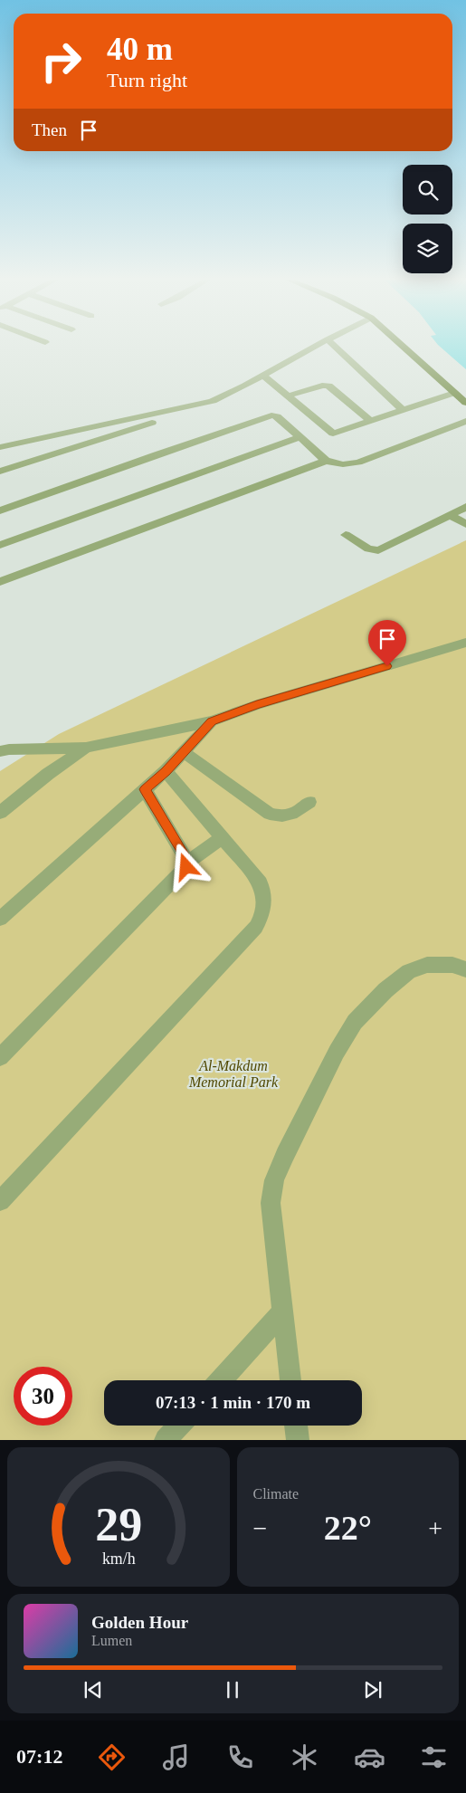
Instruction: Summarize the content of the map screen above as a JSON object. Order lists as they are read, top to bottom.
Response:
{
  "parks": ["Al-Makdum Memorial Park"],
  "page": {
    "turn": ["40 m", "Turn right"],
    "then": "Then",
    "limit": "30",
    "trip": "07:13 · 1 min · 170 m",
    "tile": "Climate",
    "heat": ["−", "22°", "+"],
    "song": ["Golden Hour", "Lumen"],
    "tabs": "07:12",
    "gauge": ["29", "km/h"]
  }
}
